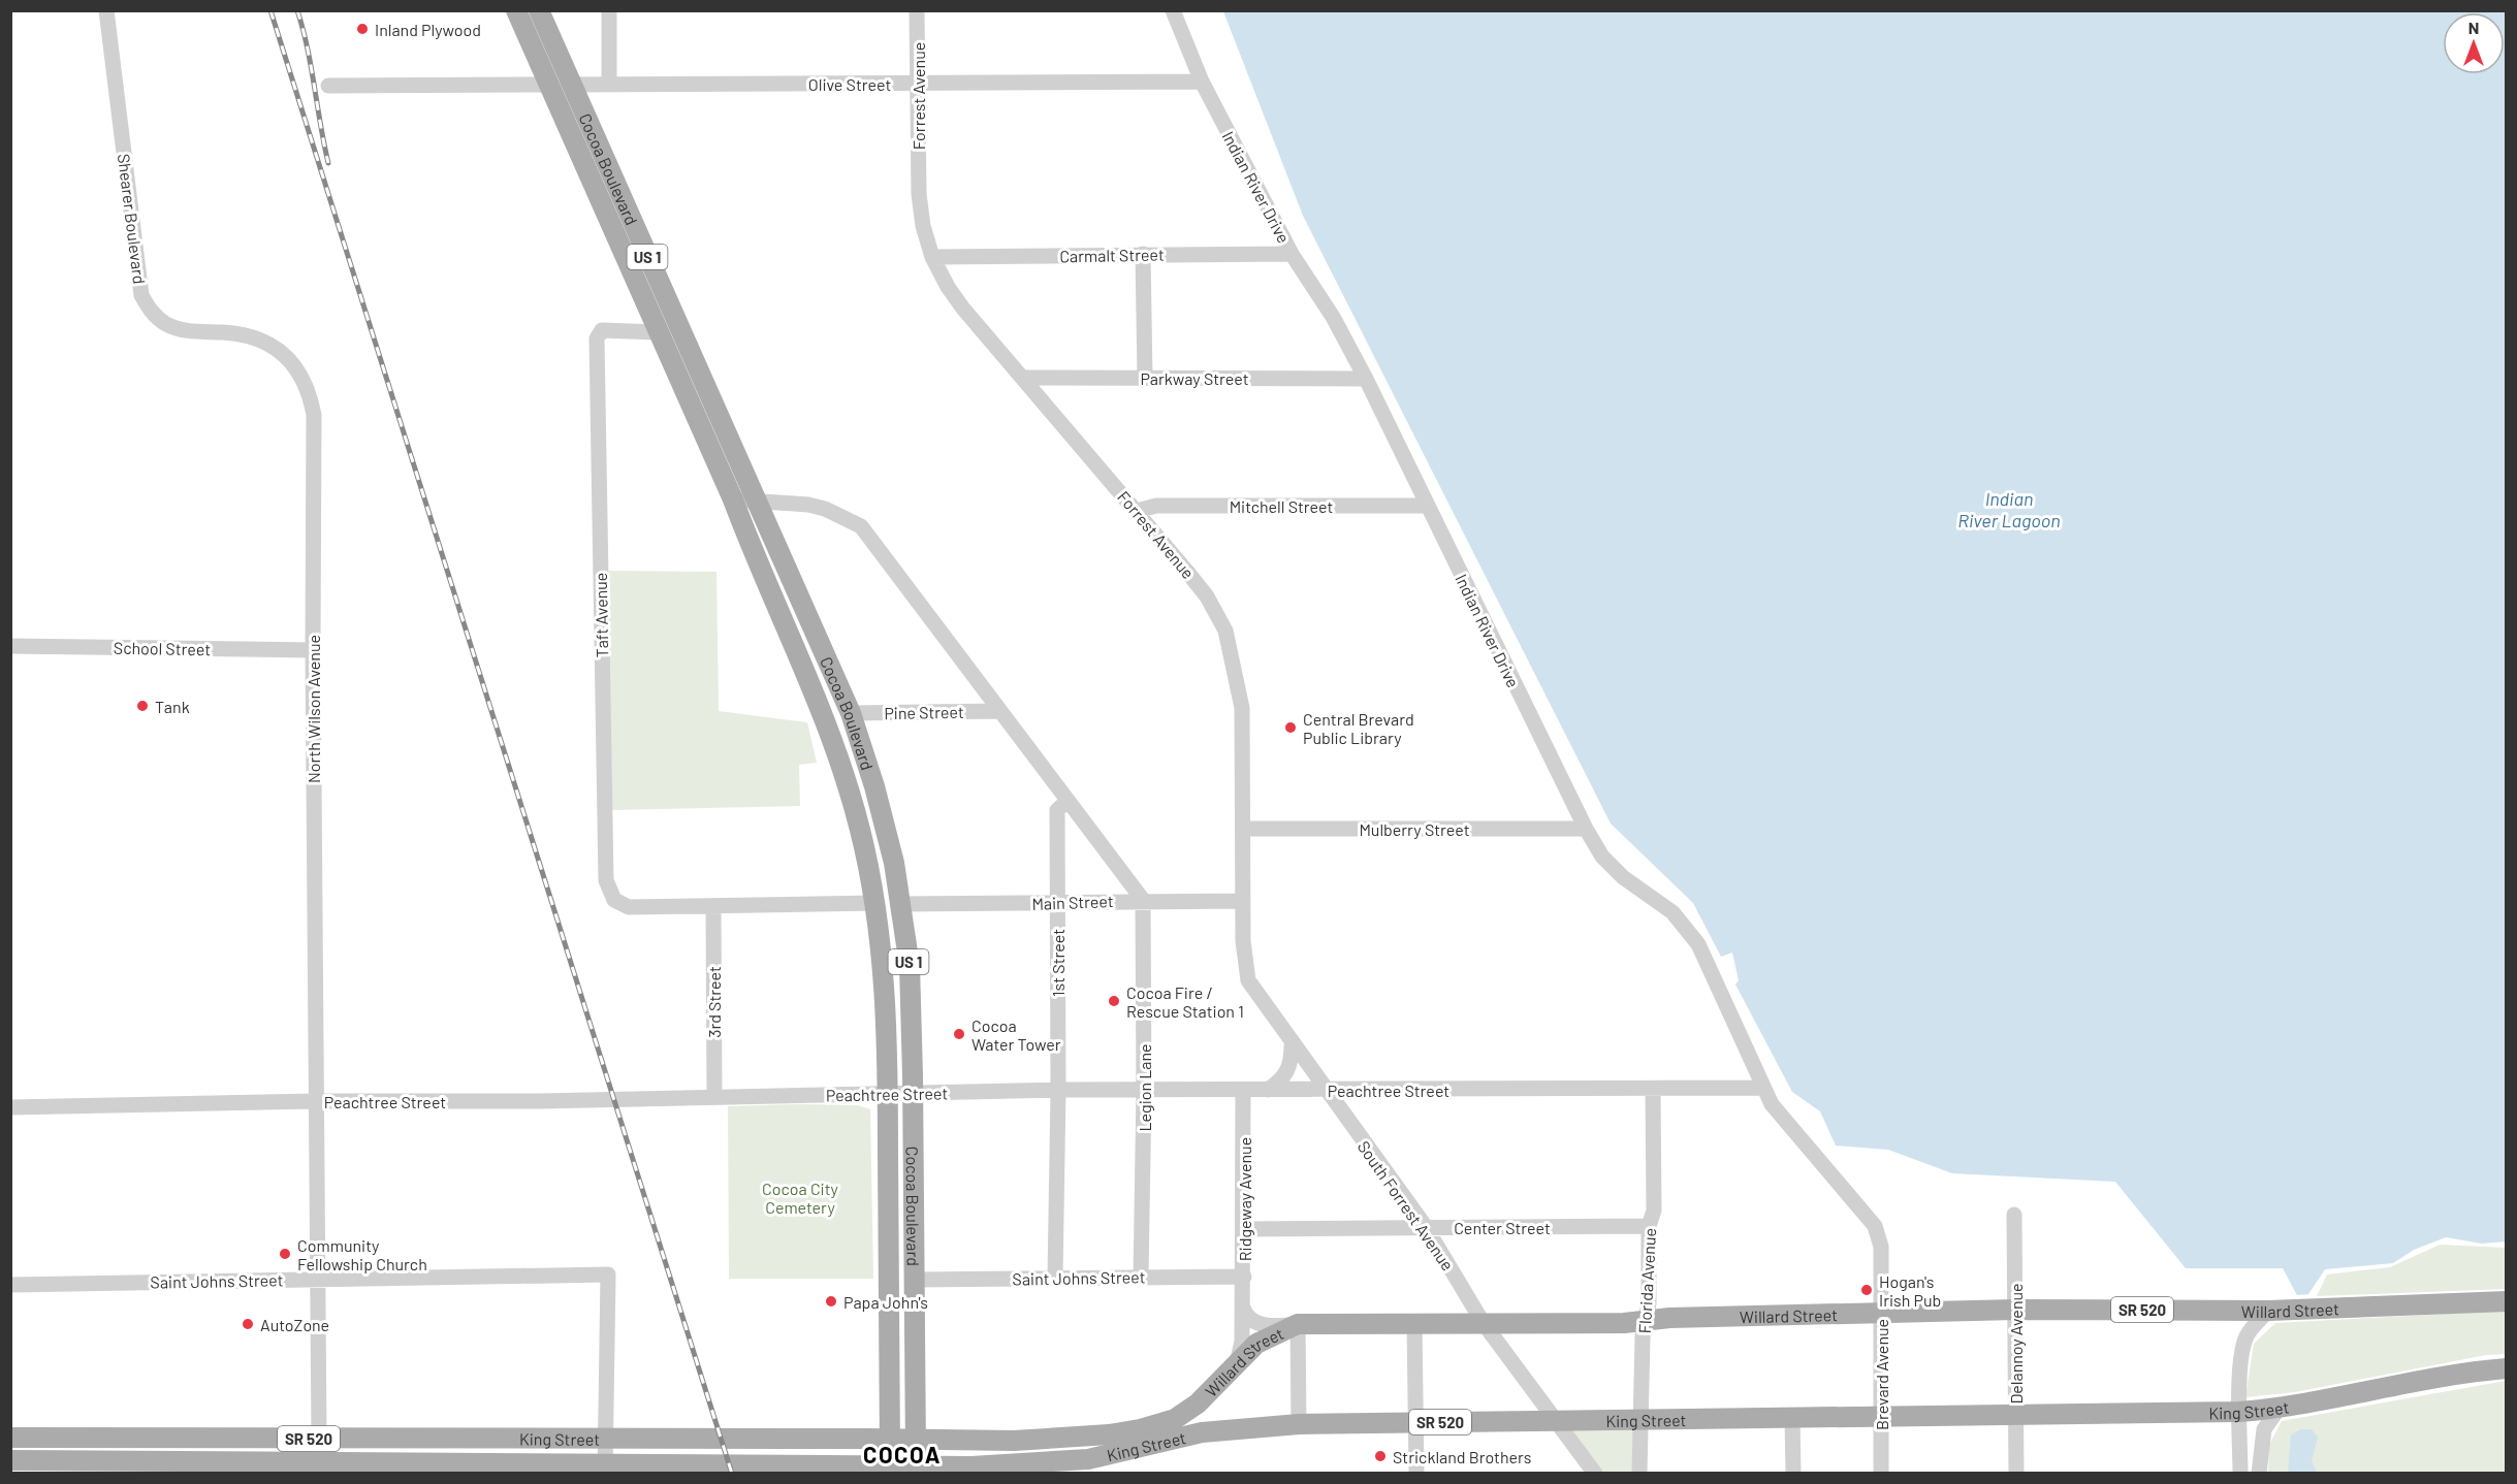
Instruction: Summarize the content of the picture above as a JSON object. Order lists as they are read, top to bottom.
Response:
{
  "streets": {
    "main road": [
      "Cocoa Boulevard",
      "US 1",
      "Willard Street",
      "SR 520",
      "King Street"
    ],
    "street": [
      "Olive Street",
      "Forrest Avenue",
      "Indian River Drive",
      "Shearer Boulevard",
      "Carmalt Street",
      "Parkway Street",
      "Mitchell Street",
      "Taft Avenue",
      "School Street",
      "North Wilson Avenue",
      "Pine Street",
      "Mulberry Street",
      "Main Street",
      "1st Street",
      "3rd Street",
      "Legion Lane",
      "Peachtree Street",
      "Ridgeway Avenue",
      "South Forrest Avenue",
      "Center Street",
      "Saint Johns Street",
      "Florida Avenue",
      "Delannoy Avenue",
      "Brevard Avenue"
    ]
  },
  "crossings": [
    ["Olive Street", "Forrest Avenue"],
    ["Olive Street", "Cocoa Boulevard"],
    ["Olive Street", "Indian River Drive"],
    ["Forrest Avenue", "Carmalt Street"],
    ["Forrest Avenue", "Parkway Street"],
    ["Forrest Avenue", "Mitchell Street"],
    ["Forrest Avenue", "Mulberry Street"],
    ["Forrest Avenue", "Main Street"],
    ["Forrest Avenue", "Peachtree Street"],
    ["Forrest Avenue", "South Forrest Avenue"],
    ["Cocoa Boulevard", "Taft Avenue"],
    ["Cocoa Boulevard", "Pine Street"],
    ["Cocoa Boulevard", "Main Street"],
    ["Cocoa Boulevard", "Peachtree Street"],
    ["Cocoa Boulevard", "Saint Johns Street"],
    ["Cocoa Boulevard", "King Street"],
    ["Indian River Drive", "Carmalt Street"],
    ["Indian River Drive", "Parkway Street"],
    ["Indian River Drive", "Mitchell Street"],
    ["Indian River Drive", "Mulberry Street"],
    ["Indian River Drive", "Peachtree Street"],
    ["Indian River Drive", "Brevard Avenue"],
    ["Shearer Boulevard", "North Wilson Avenue"],
    ["Taft Avenue", "3rd Street"],
    ["School Street", "North Wilson Avenue"],
    ["North Wilson Avenue", "Peachtree Street"],
    ["North Wilson Avenue", "Saint Johns Street"],
    ["North Wilson Avenue", "King Street"],
    ["Main Street", "1st Street"],
    ["Main Street", "Legion Lane"],
    ["1st Street", "Peachtree Street"],
    ["1st Street", "Saint Johns Street"],
    ["3rd Street", "Peachtree Street"],
    ["Legion Lane", "Peachtree Street"],
    ["Legion Lane", "Saint Johns Street"],
    ["Peachtree Street", "Ridgeway Avenue"],
    ["Peachtree Street", "South Forrest Avenue"],
    ["Peachtree Street", "Florida Avenue"],
    ["Ridgeway Avenue", "Center Street"],
    ["Ridgeway Avenue", "Saint Johns Street"],
    ["Ridgeway Avenue", "Willard Street"],
    ["South Forrest Avenue", "Center Street"],
    ["South Forrest Avenue", "Willard Street"],
    ["South Forrest Avenue", "King Street"],
    ["Center Street", "Florida Avenue"],
    ["Saint Johns Street", "King Street"],
    ["Florida Avenue", "Willard Street"],
    ["Florida Avenue", "King Street"],
    ["Willard Street", "Delannoy Avenue"],
    ["Willard Street", "Brevard Avenue"],
    ["Willard Street", "King Street"],
    ["SR 520", "Brevard Avenue"],
    ["SR 520", "King Street"],
    ["Delannoy Avenue", "King Street"],
    ["Brevard Avenue", "King Street"]
  ],
  "districts": ["COCOA"],
  "water": ["Indian River Lagoon"],
  "parks": ["Cocoa City Cemetery"],
  "places": [
    "Inland Plywood",
    "Tank",
    "Central Brevard Public Library",
    "Cocoa Fire / Rescue Station 1",
    "Cocoa Water Tower",
    "Community Fellowship Church",
    "Hogan's Irish Pub",
    "Papa John's",
    "AutoZone",
    "Strickland Brothers"
  ],
  "north": "top"
}
